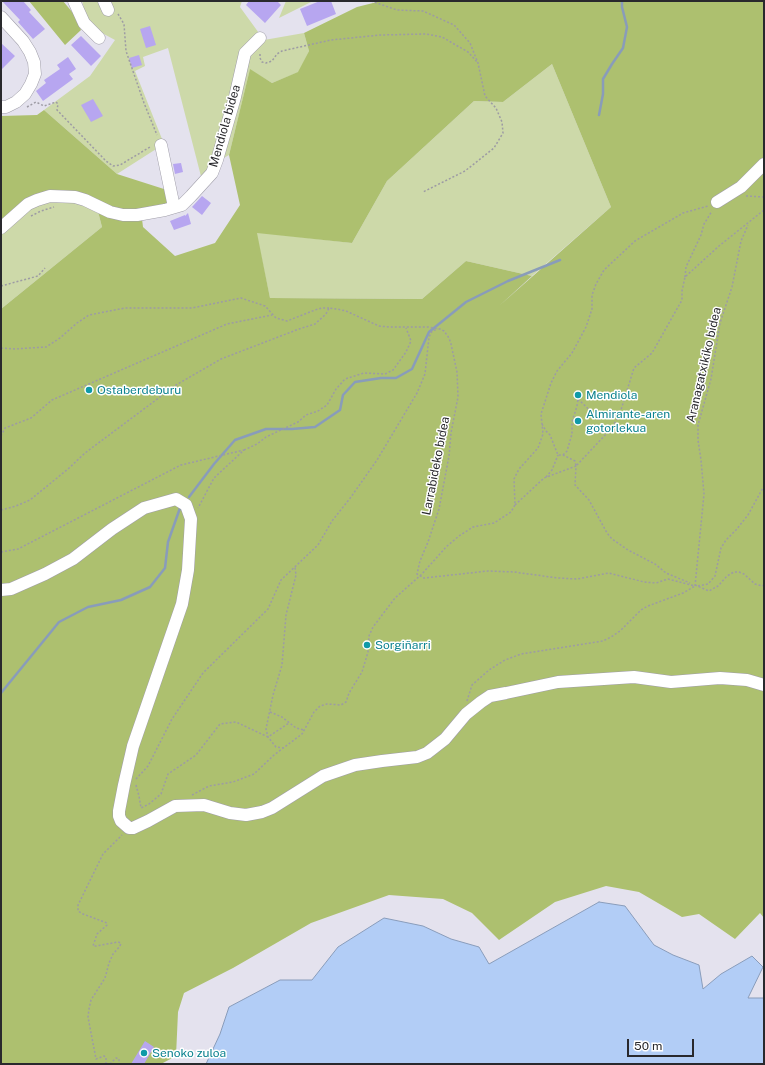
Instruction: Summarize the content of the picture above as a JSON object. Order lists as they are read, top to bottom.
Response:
{
  "streets": {
    "street": ["Mendiola bidea"],
    "path": ["Aranagatxikiko bidea", "Larrabideko bidea"]
  },
  "places": [
    "Ostaberdeburu",
    "Mendiola",
    "Almirante-aren gotorlekua",
    "Sorgiñarri",
    "Senoko zuloa"
  ],
  "scale_bar": "50 m"
}
